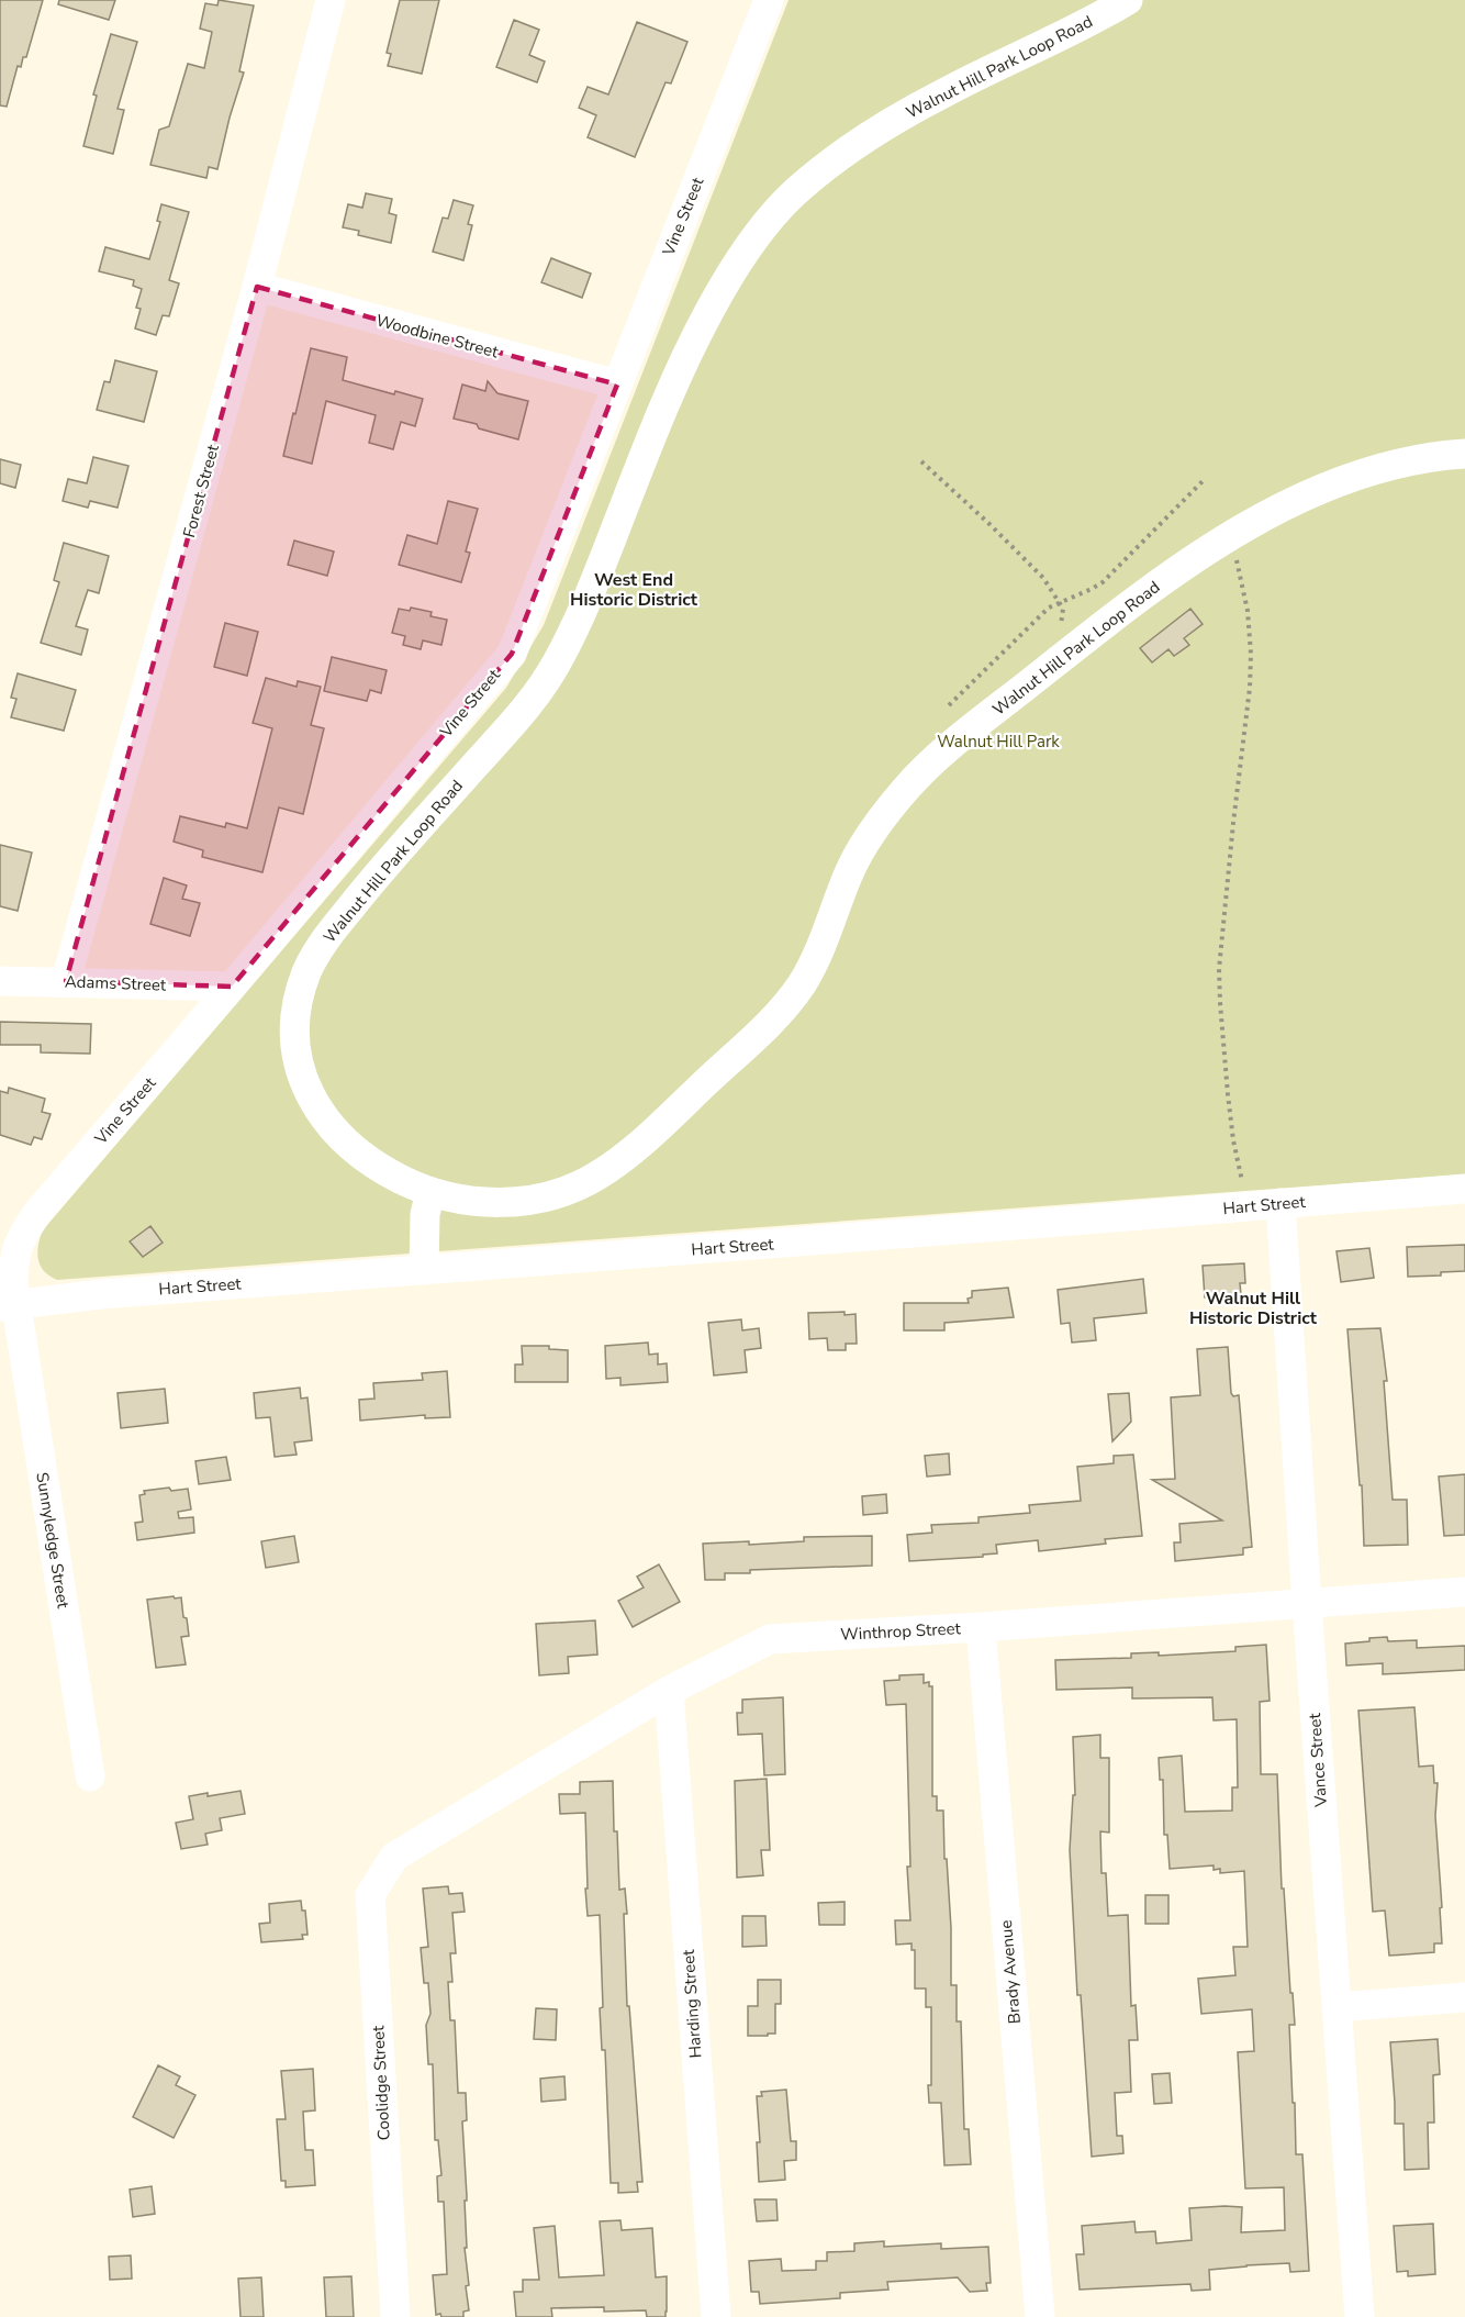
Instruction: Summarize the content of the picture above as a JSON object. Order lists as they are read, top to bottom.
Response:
{
  "streets": {
    "street": [
      "Walnut Hill Park Loop Road",
      "Vine Street",
      "Woodbine Street",
      "Forest Street",
      "Adams Street",
      "Hart Street",
      "Sunnyledge Street",
      "Winthrop Street",
      "Vance Street",
      "Brady Avenue",
      "Harding Street",
      "Coolidge Street"
    ]
  },
  "crossings": [
    ["Vine Street", "Woodbine Street"],
    ["Vine Street", "Adams Street"],
    ["Vine Street", "Hart Street"],
    ["Vine Street", "Sunnyledge Street"],
    ["Woodbine Street", "Forest Street"],
    ["Forest Street", "Adams Street"],
    ["Hart Street", "Sunnyledge Street"],
    ["Hart Street", "Vance Street"],
    ["Winthrop Street", "Vance Street"],
    ["Winthrop Street", "Brady Avenue"],
    ["Winthrop Street", "Harding Street"],
    ["Winthrop Street", "Coolidge Street"]
  ],
  "districts": ["West End Historic District", "Walnut Hill Historic District"],
  "parks": ["Walnut Hill Park"]
}
